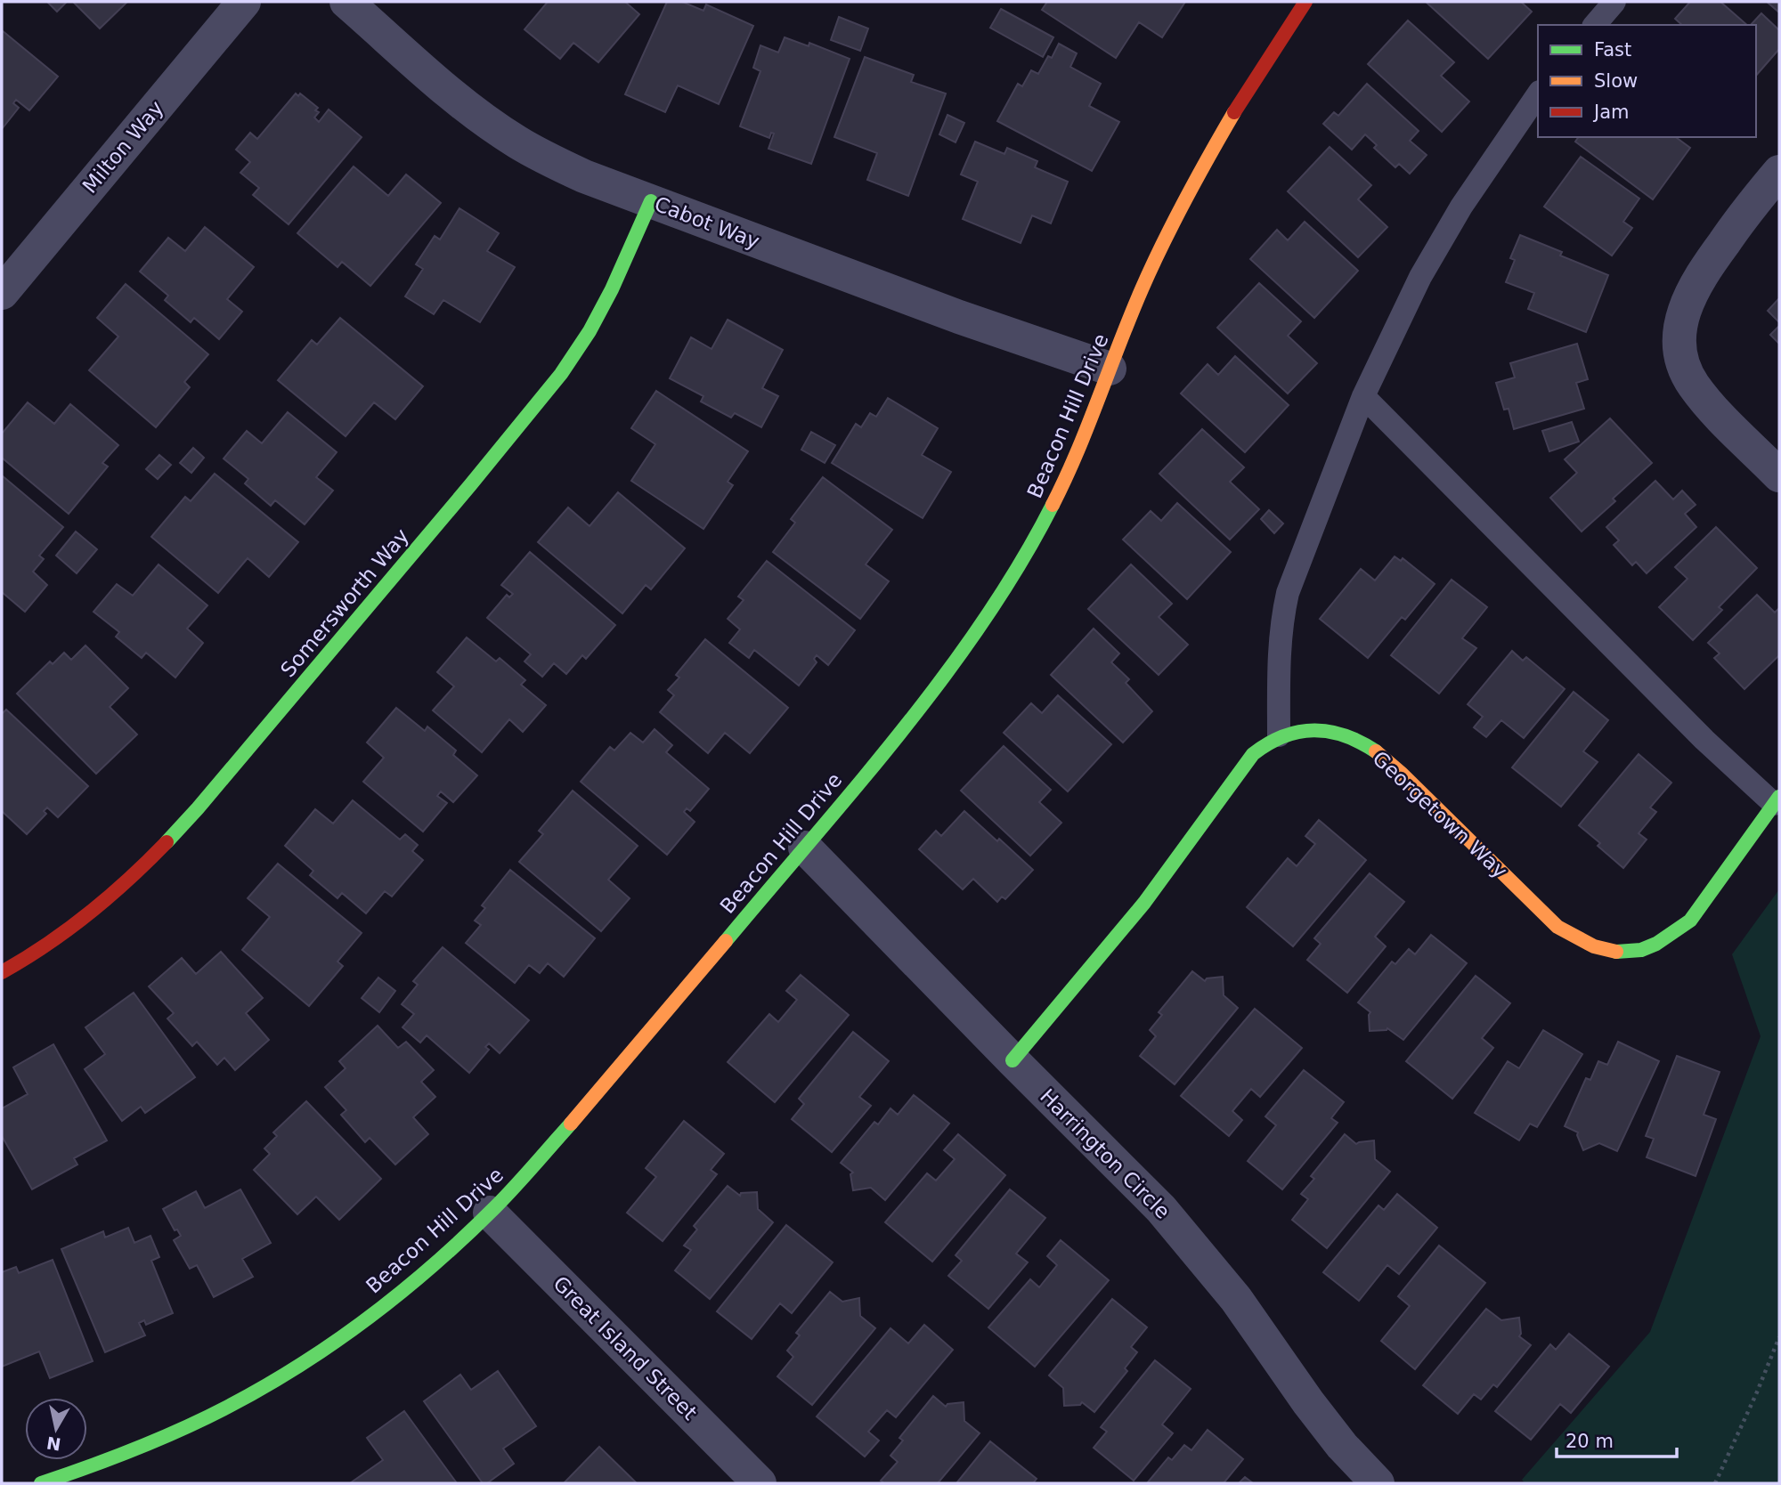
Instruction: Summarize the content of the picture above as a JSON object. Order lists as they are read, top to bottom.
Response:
{
  "streets": {
    "street": [
      "Milton Way",
      "Cabot Way",
      "Beacon Hill Drive",
      "Somersworth Way",
      "Georgetown Way",
      "Harrington Circle",
      "Great Island Street"
    ]
  },
  "crossings": [
    ["Cabot Way", "Beacon Hill Drive"],
    ["Cabot Way", "Somersworth Way"],
    ["Beacon Hill Drive", "Harrington Circle"],
    ["Beacon Hill Drive", "Great Island Street"],
    ["Georgetown Way", "Harrington Circle"]
  ],
  "legend": ["Fast", "Slow", "Jam"],
  "scale_bar": "20 m",
  "north": "bottom"
}
